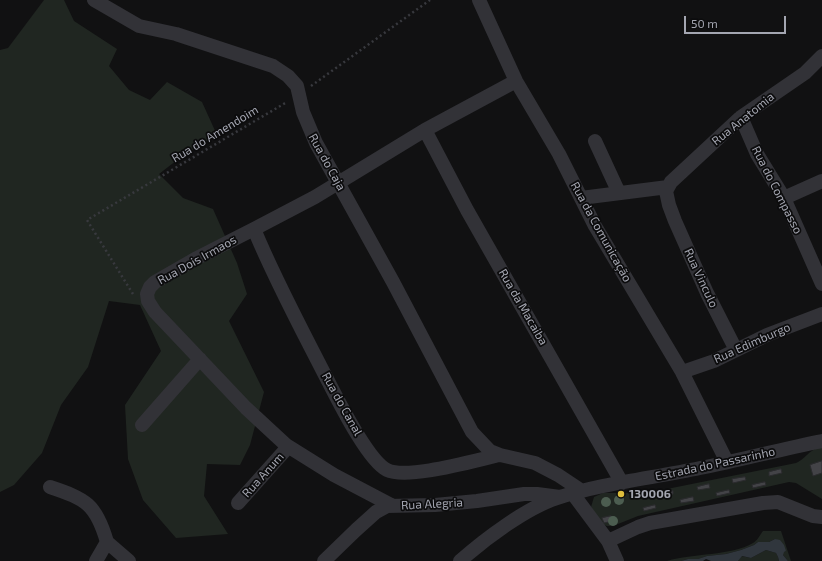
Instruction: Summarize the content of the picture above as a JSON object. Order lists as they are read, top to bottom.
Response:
{
  "streets": {
    "street": [
      "Rua Anatomia",
      "Rua do Caja",
      "Rua do Compasso",
      "Rua da Comunicação",
      "Rua Dois Irmaos",
      "Rua Vinculo",
      "Rua da Macaiba",
      "Rua Edimburgo",
      "Rua do Canal",
      "Estrada do Passarinho",
      "Rua Anum",
      "Rua Alegria"
    ],
    "path": ["Rua do Amendoim"]
  },
  "crossings": [
    ["Rua Anatomia", "Rua do Compasso"],
    ["Rua Anatomia", "Rua Vinculo"],
    ["Rua do Amendoim", "Rua do Caja"],
    ["Rua do Caja", "Rua Dois Irmaos"],
    ["Rua do Caja", "Rua do Canal"],
    ["Rua da Comunicação", "Rua Dois Irmaos"],
    ["Rua da Comunicação", "Rua Edimburgo"],
    ["Rua da Comunicação", "Estrada do Passarinho"],
    ["Rua Dois Irmaos", "Rua da Macaiba"],
    ["Rua Dois Irmaos", "Rua do Canal"],
    ["Rua Dois Irmaos", "Rua Anum"],
    ["Rua Dois Irmaos", "Rua Alegria"],
    ["Rua Vinculo", "Rua Edimburgo"],
    ["Rua da Macaiba", "Estrada do Passarinho"],
    ["Estrada do Passarinho", "Rua Alegria"]
  ],
  "places": ["130006"],
  "scale_bar": "50 m"
}
